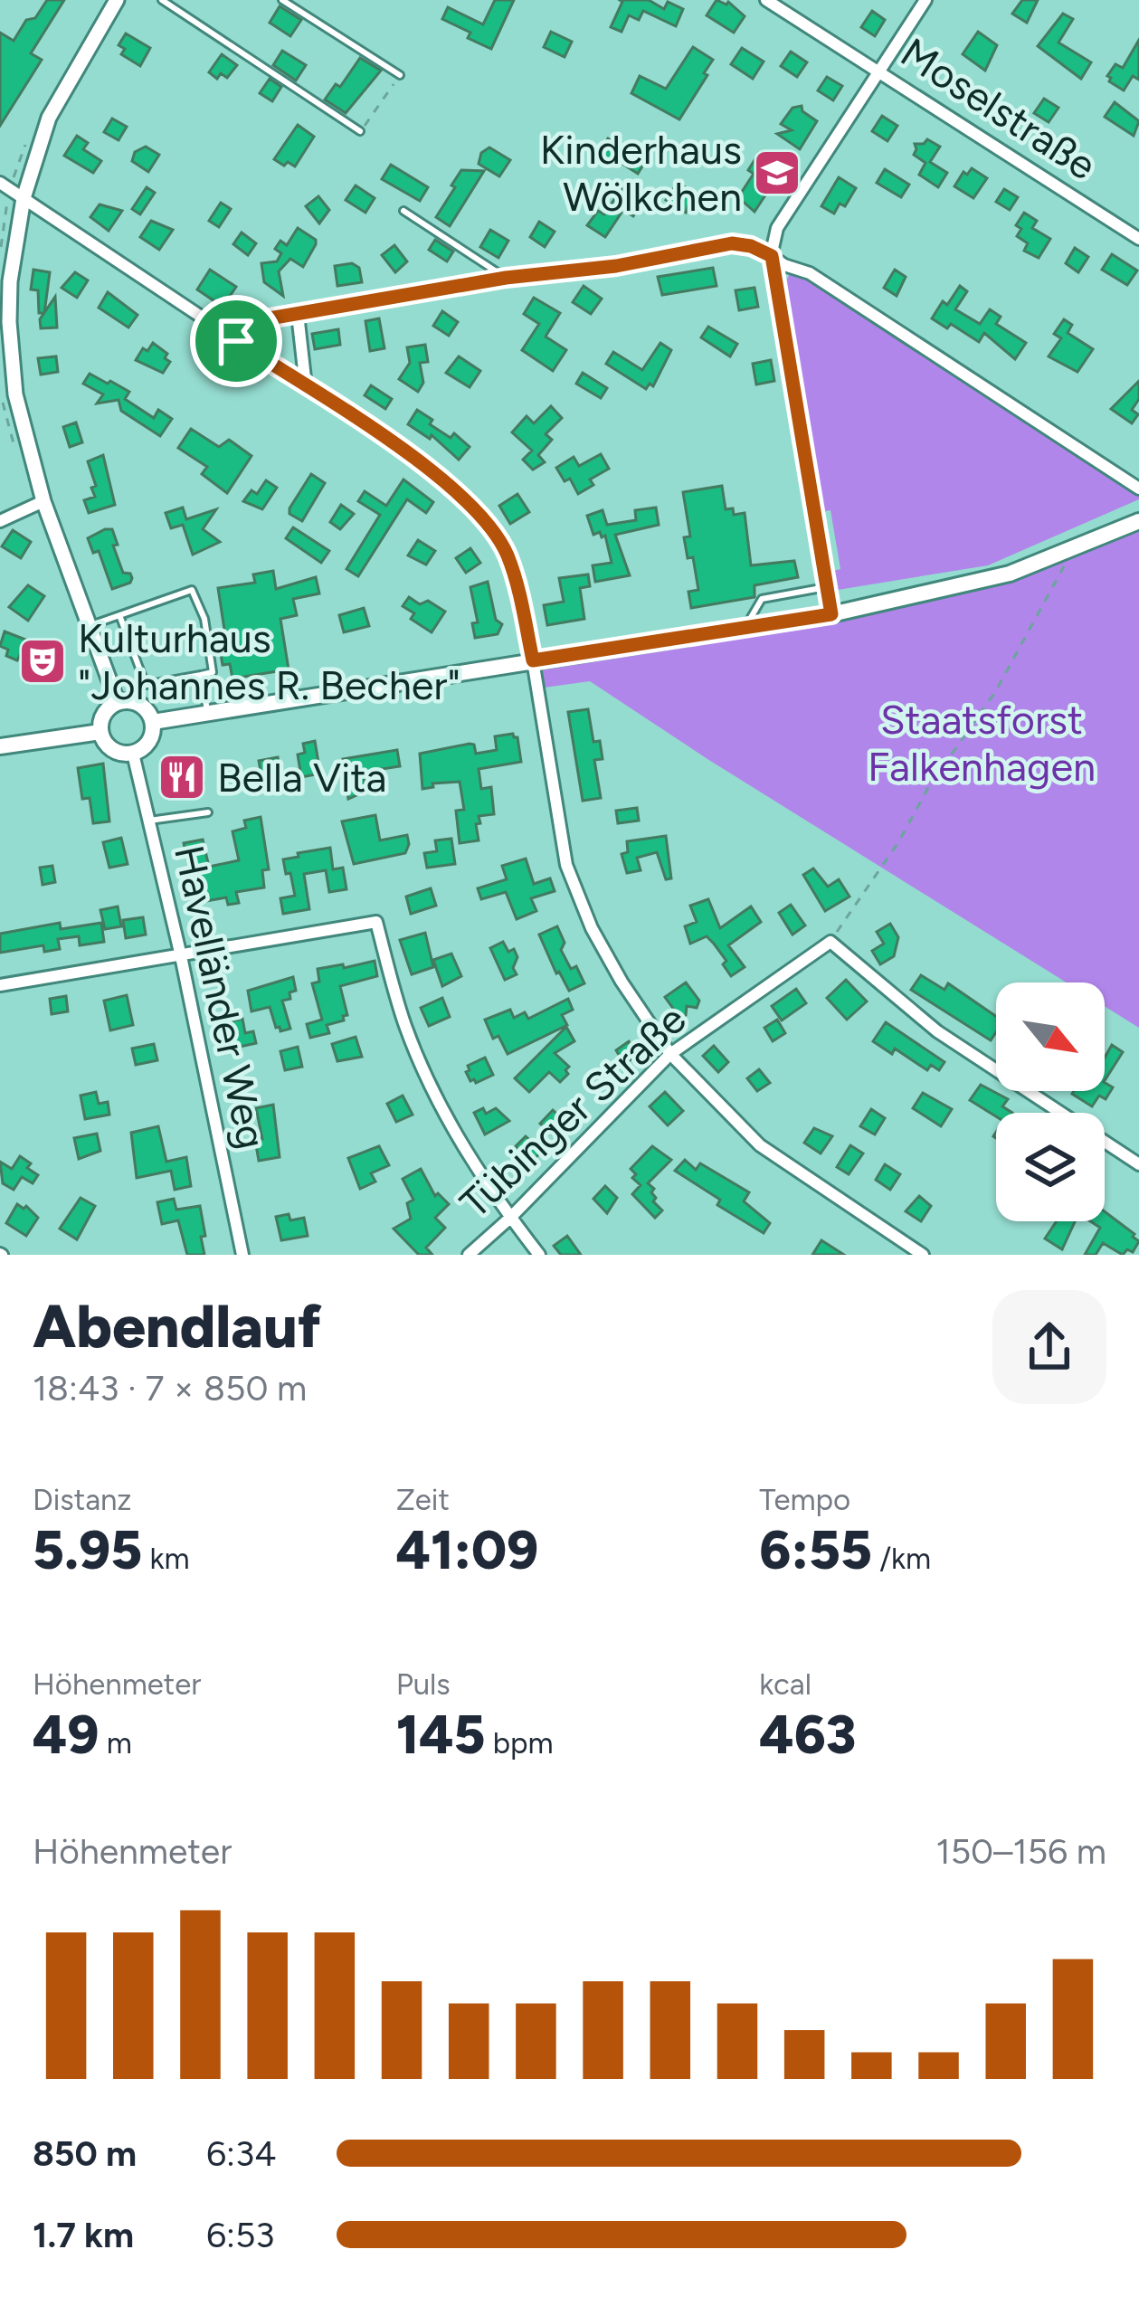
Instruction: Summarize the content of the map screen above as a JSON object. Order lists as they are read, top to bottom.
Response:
{
  "streets": {
    "street": ["Moselstraße", "Havelländer Weg", "Tübinger Straße"]
  },
  "parks": ["Staatsforst Falkenhagen"],
  "places": {
    "school or university": ["Kinderhaus Wölkchen"],
    "theatre": ["Kulturhaus \"Johannes R. Becher\""],
    "restaurant": ["Bella Vita"]
  },
  "north": "bottom right",
  "page": {
    "heading": ["Abendlauf", "18:43 · 7 × 850 m"],
    "stats": [
      ["Distanz", "5.95 km"],
      ["Zeit", "41:09"],
      ["Tempo", "6:55 /km"],
      ["Höhenmeter", "49 m"],
      ["Puls", "145 bpm"],
      ["kcal", "463"]
    ],
    "chart": ["Höhenmeter", "150–156 m"],
    "list": [
      {
        "name": "850 m",
        "note": "6:34"
      },
      {
        "name": "1.7 km",
        "note": "6:53"
      }
    ]
  }
}
